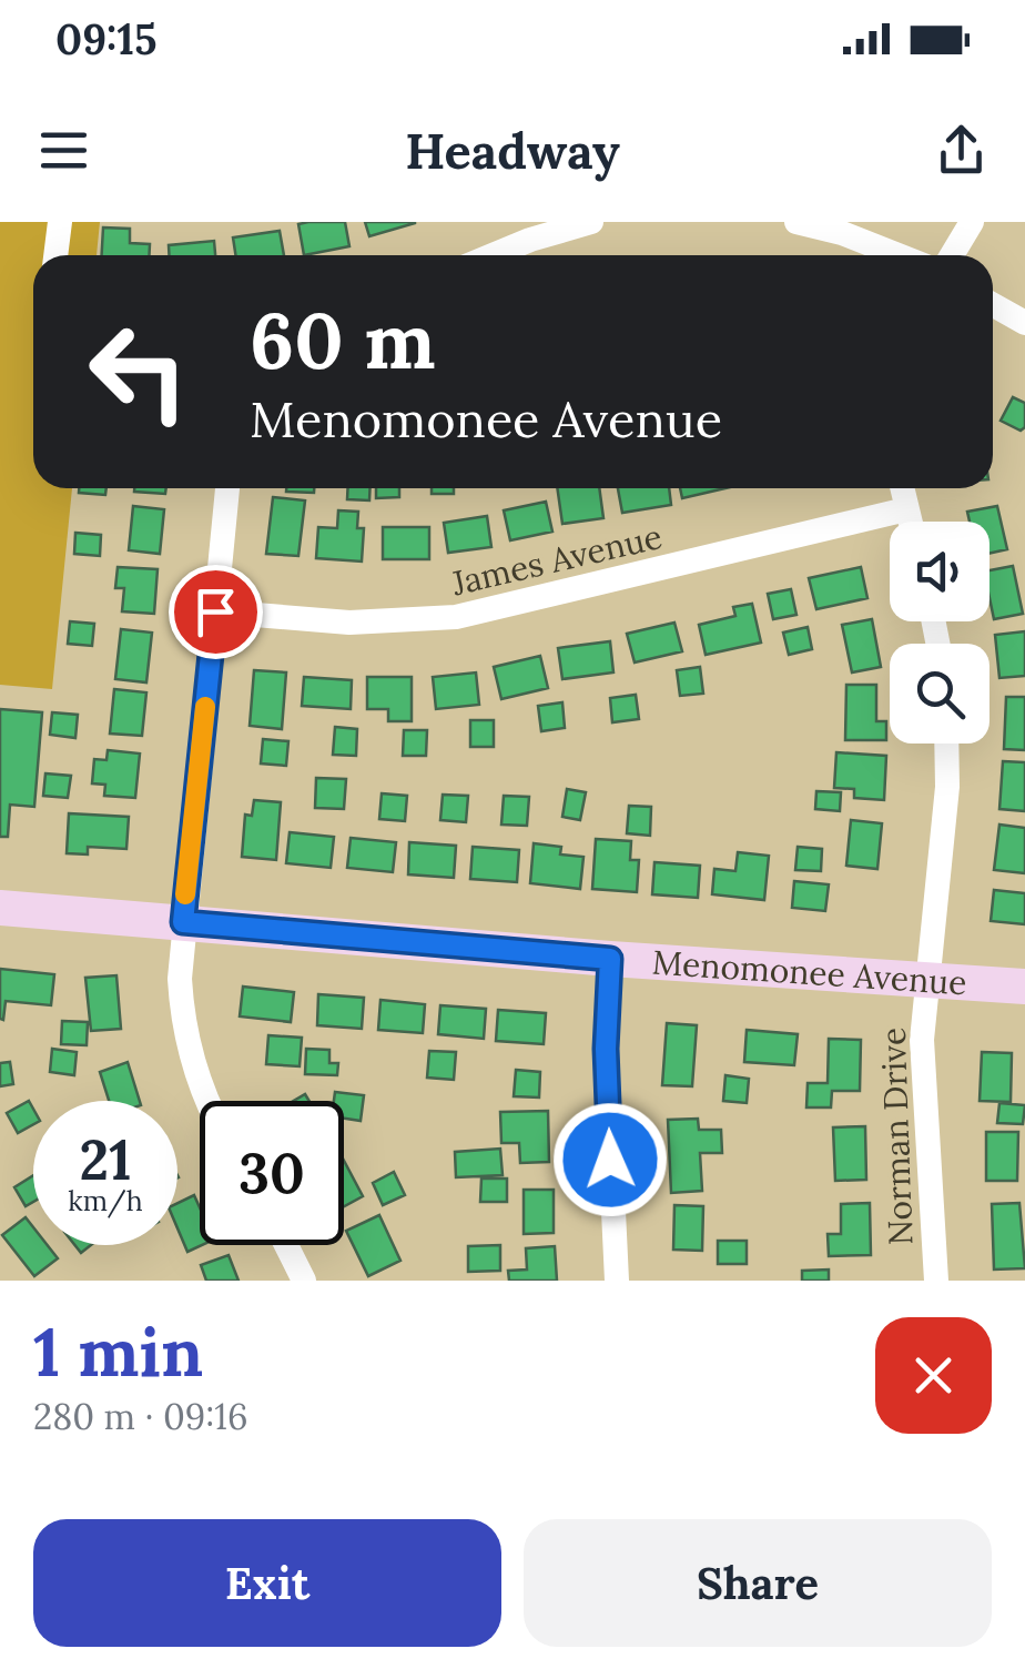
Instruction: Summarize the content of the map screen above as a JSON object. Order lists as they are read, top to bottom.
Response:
{
  "streets": {
    "street": ["James Avenue", "Menomonee Avenue", "Norman Drive"]
  },
  "crossings": [
    ["Menomonee Avenue", "Norman Drive"]
  ],
  "page": {
    "status": "09:15",
    "header": "Headway",
    "turn": ["60 m", "Menomonee Avenue"],
    "speed": "21 km/h",
    "limit": "30",
    "heading": ["1 min", "280 m · 09:16"],
    "buttons": ["Exit", "Share"]
  }
}
